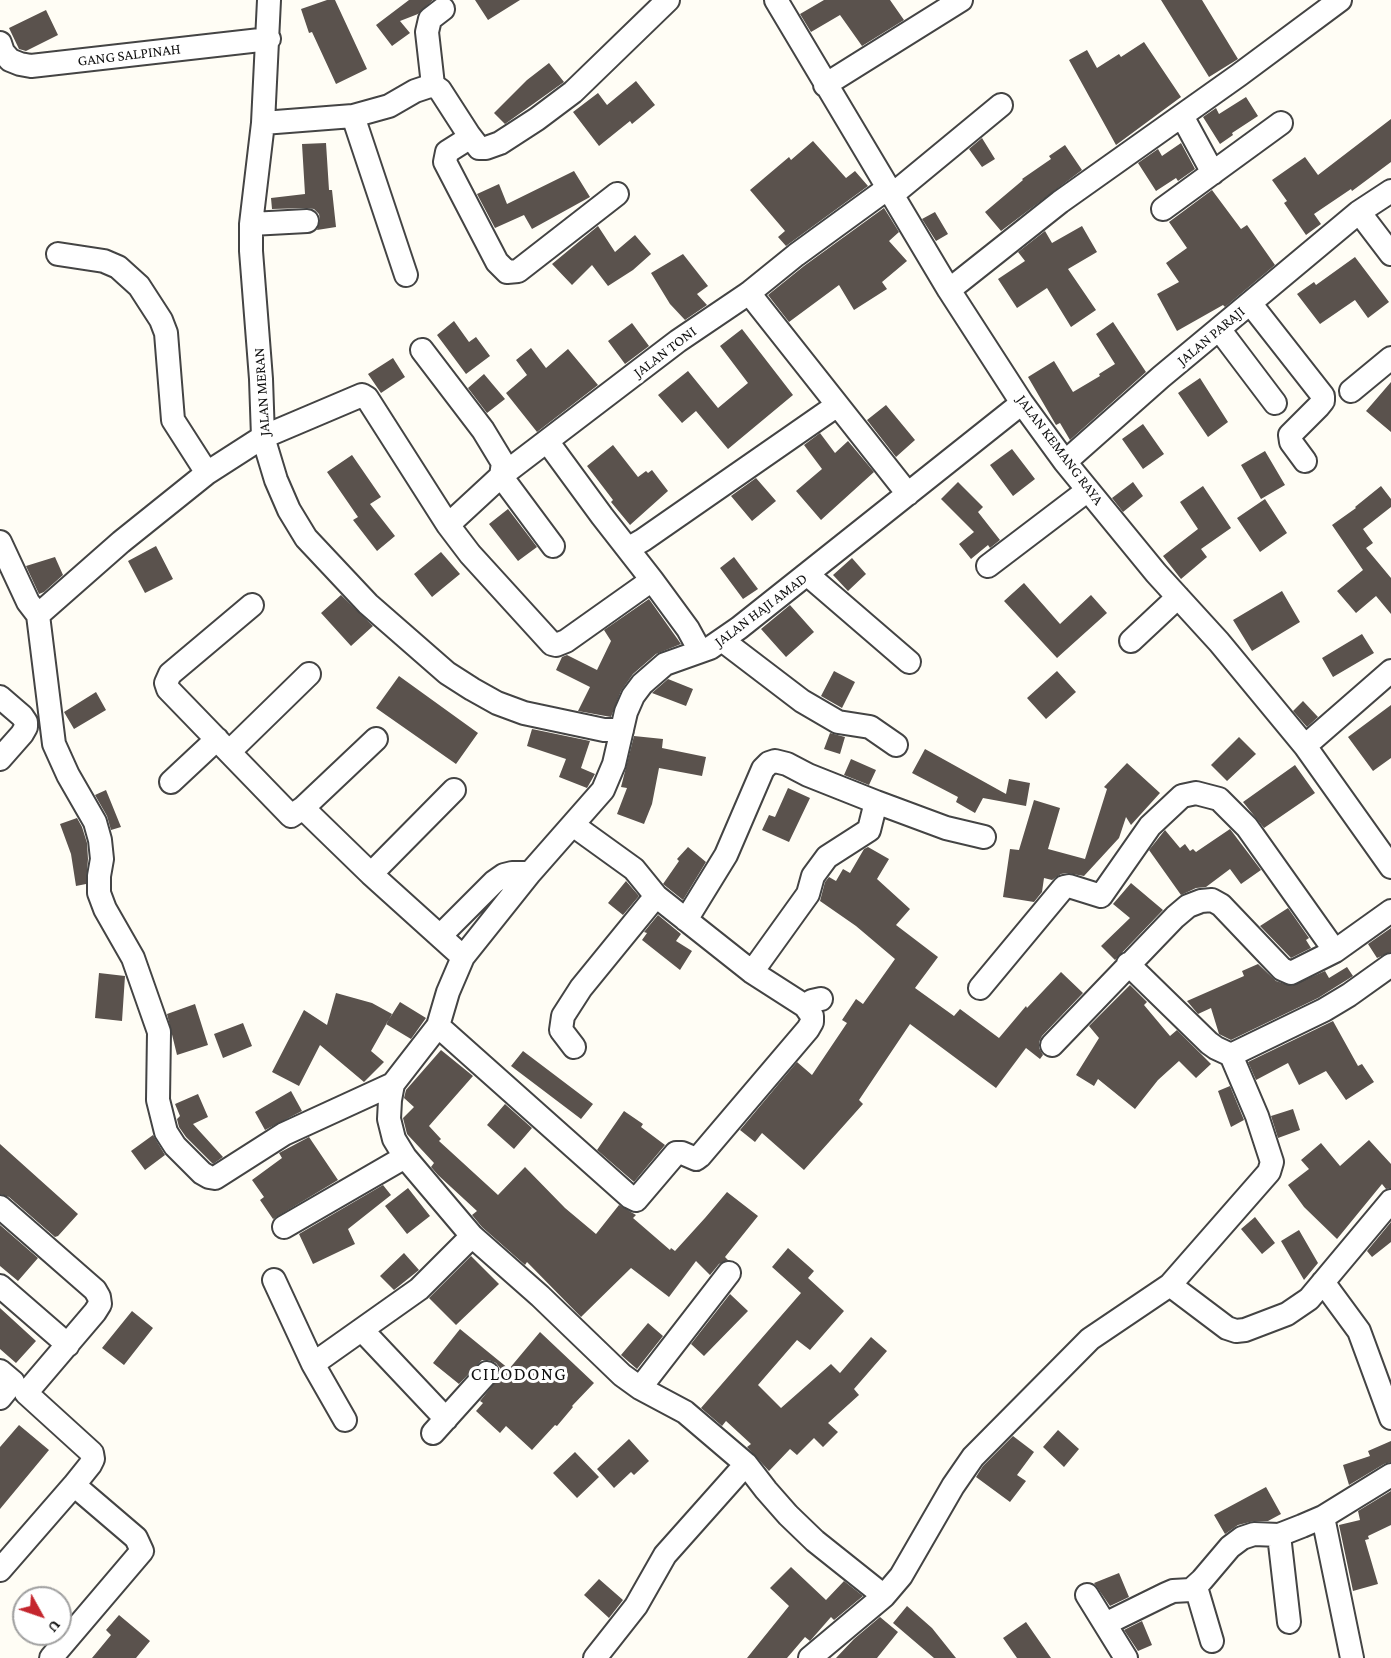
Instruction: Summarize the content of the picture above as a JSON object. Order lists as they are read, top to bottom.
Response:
{
  "streets": {
    "street": [
      "GANG SALPINAH",
      "JALAN PARAJI",
      "JALAN TONI",
      "JALAN MERAN",
      "JALAN KEMANG RAYA",
      "JALAN HAJI AMAD"
    ]
  },
  "crossings": [
    ["GANG SALPINAH", "JALAN MERAN"],
    ["JALAN PARAJI", "JALAN KEMANG RAYA"],
    ["JALAN TONI", "JALAN KEMANG RAYA"],
    ["JALAN MERAN", "JALAN HAJI AMAD"],
    ["JALAN KEMANG RAYA", "JALAN HAJI AMAD"]
  ],
  "districts": ["CILODONG"],
  "north": "bottom right"
}
